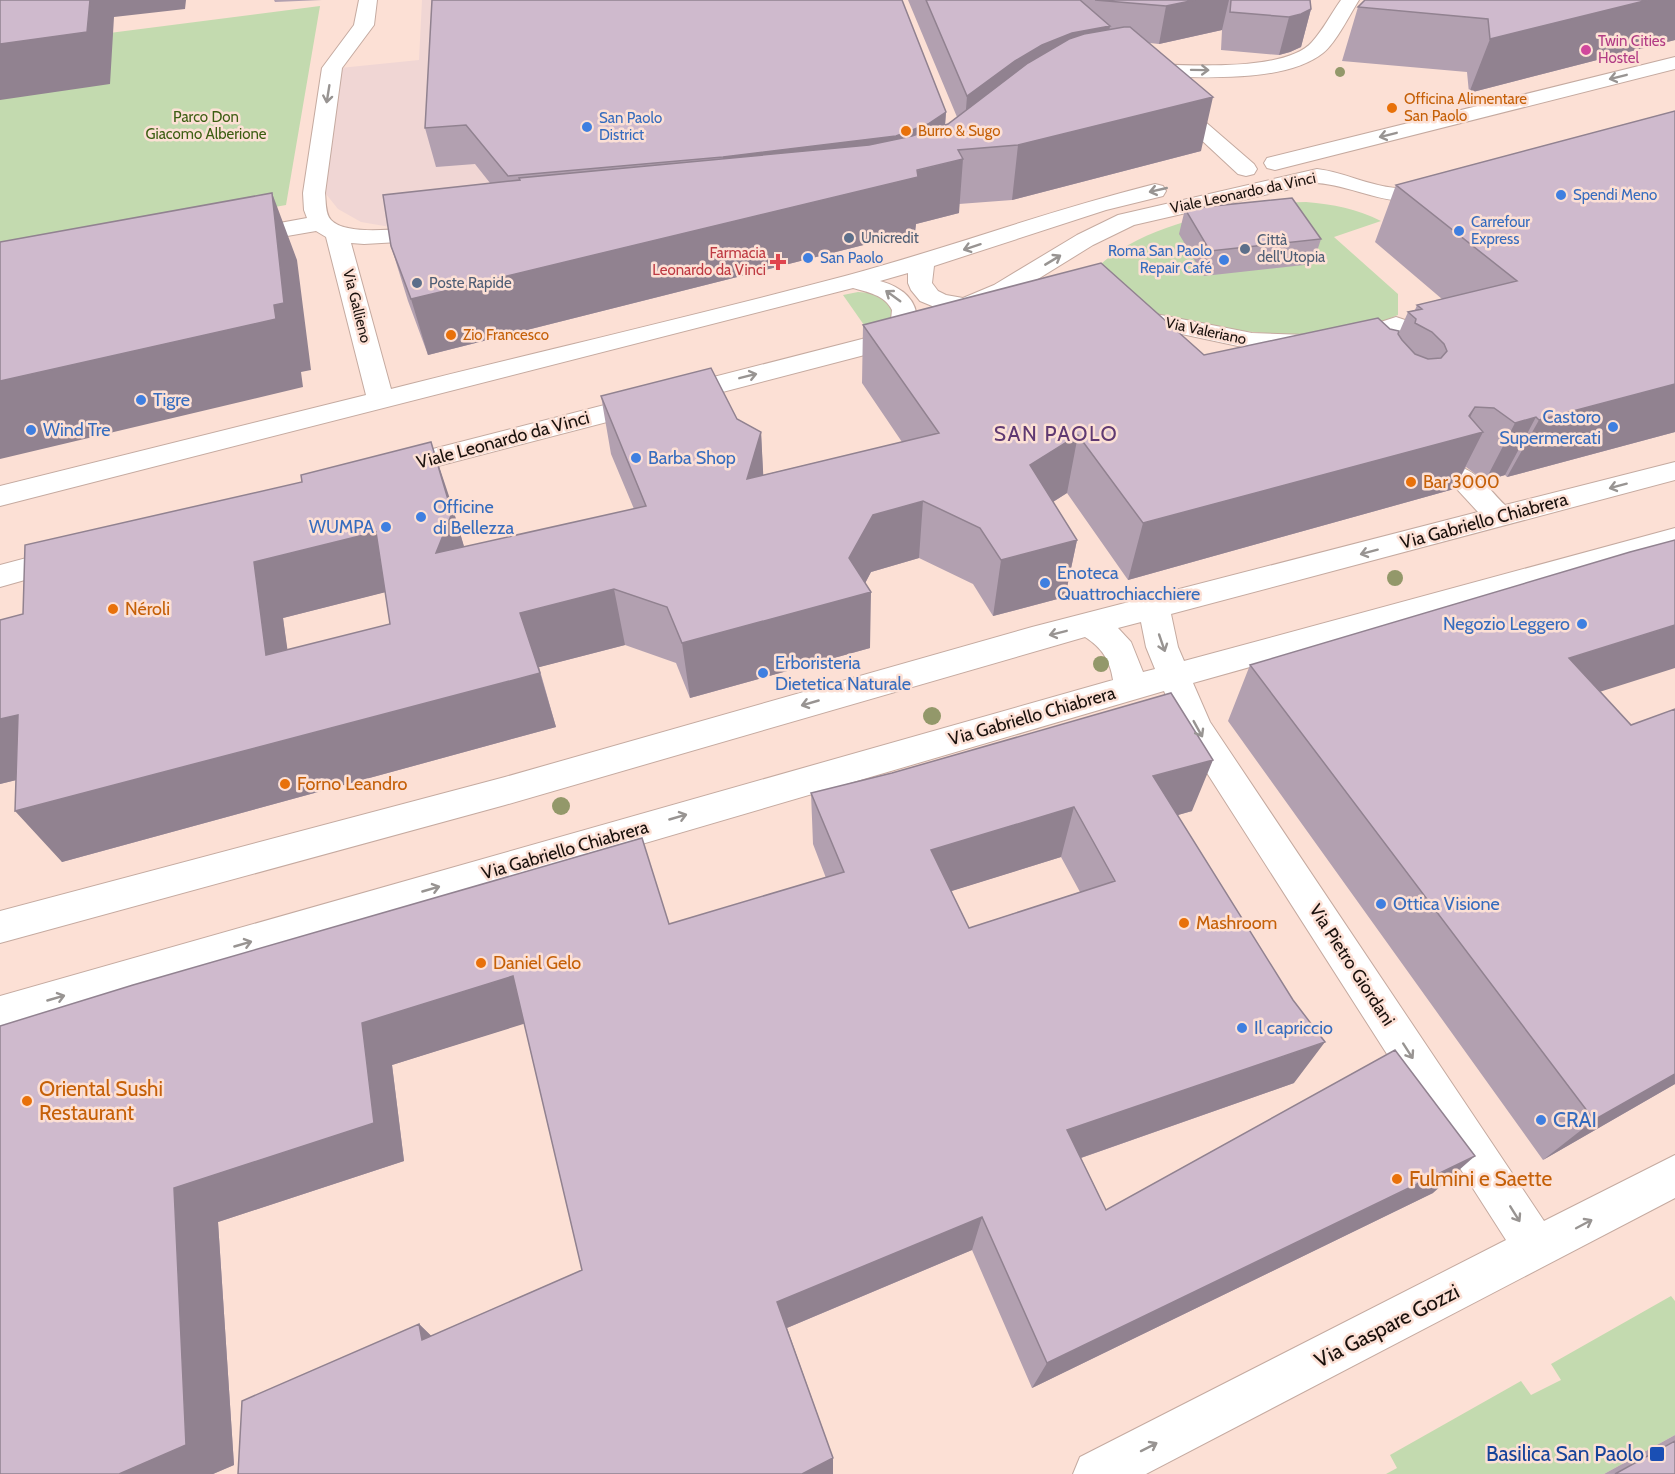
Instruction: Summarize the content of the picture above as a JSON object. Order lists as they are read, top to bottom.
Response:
{
  "streets": {
    "street": [
      "Viale Leonardo da Vinci",
      "Via Gallieno",
      "Via Valeriano",
      "Via Gabriello Chiabrera",
      "Via Pietro Giordani",
      "Via Gaspare Gozzi"
    ]
  },
  "crossings": [
    ["Viale Leonardo da Vinci", "Via Gallieno"],
    ["Via Gabriello Chiabrera", "Via Pietro Giordani"],
    ["Via Pietro Giordani", "Via Gaspare Gozzi"]
  ],
  "one_way": ["Via Gallieno", "Via Pietro Giordani", "Via Gaspare Gozzi"],
  "districts": ["SAN PAOLO"],
  "parks": ["Parco Don Giacomo Alberione"],
  "places": {
    "other": [
      "Twin Cities Hostel",
      "Officina Alimentare San Paolo",
      "San Paolo District",
      "Burro & Sugo",
      "Spendi Meno",
      "Carrefour Express",
      "Unicredit",
      "Città dell'Utopia",
      "San Paolo",
      "Roma San Paolo Repair Café",
      "Poste Rapide",
      "Zio Francesco",
      "Tigre",
      "Castoro Supermercati",
      "Wind Tre",
      "Barba Shop",
      "Bar 3000",
      "Officine di Bellezza",
      "WUMPA",
      "Enoteca Quattrochiacchiere",
      "Néroli",
      "Negozio Leggero",
      "Erboristeria Dietetica Naturale",
      "Forno Leandro",
      "Ottica Visione",
      "Mashroom",
      "Daniel Gelo",
      "Il capriccio",
      "Oriental Sushi Restaurant",
      "CRAI",
      "Fulmini e Saette"
    ],
    "health": ["Farmacia Leonardo da Vinci"],
    "transit": ["Basilica San Paolo"]
  }
}
